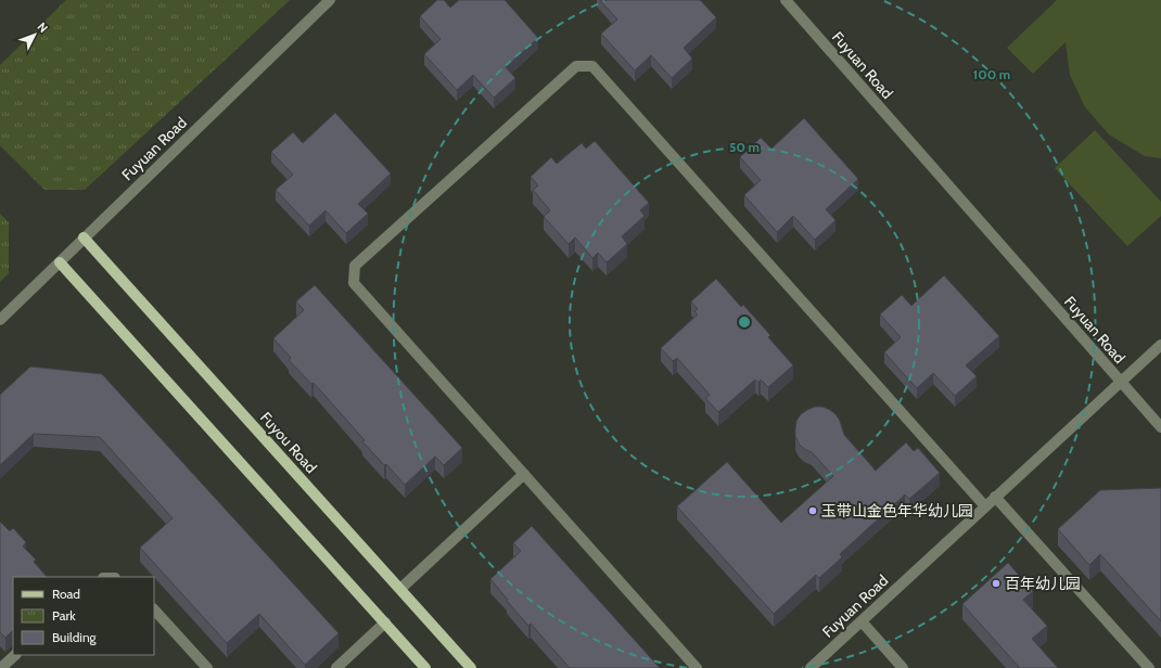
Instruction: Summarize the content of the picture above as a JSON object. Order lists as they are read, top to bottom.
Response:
{
  "streets": {
    "main road": ["Fuyou Road"],
    "street": ["Fuyuan Road"]
  },
  "crossings": [
    ["Fuyuan Road", "Fuyou Road"]
  ],
  "places": ["玉带山金色年华幼儿园", "百年幼儿园"],
  "legend": ["Road", "Park", "Building"],
  "north": "top right",
  "rings": ["100 m", "50 m"]
}
